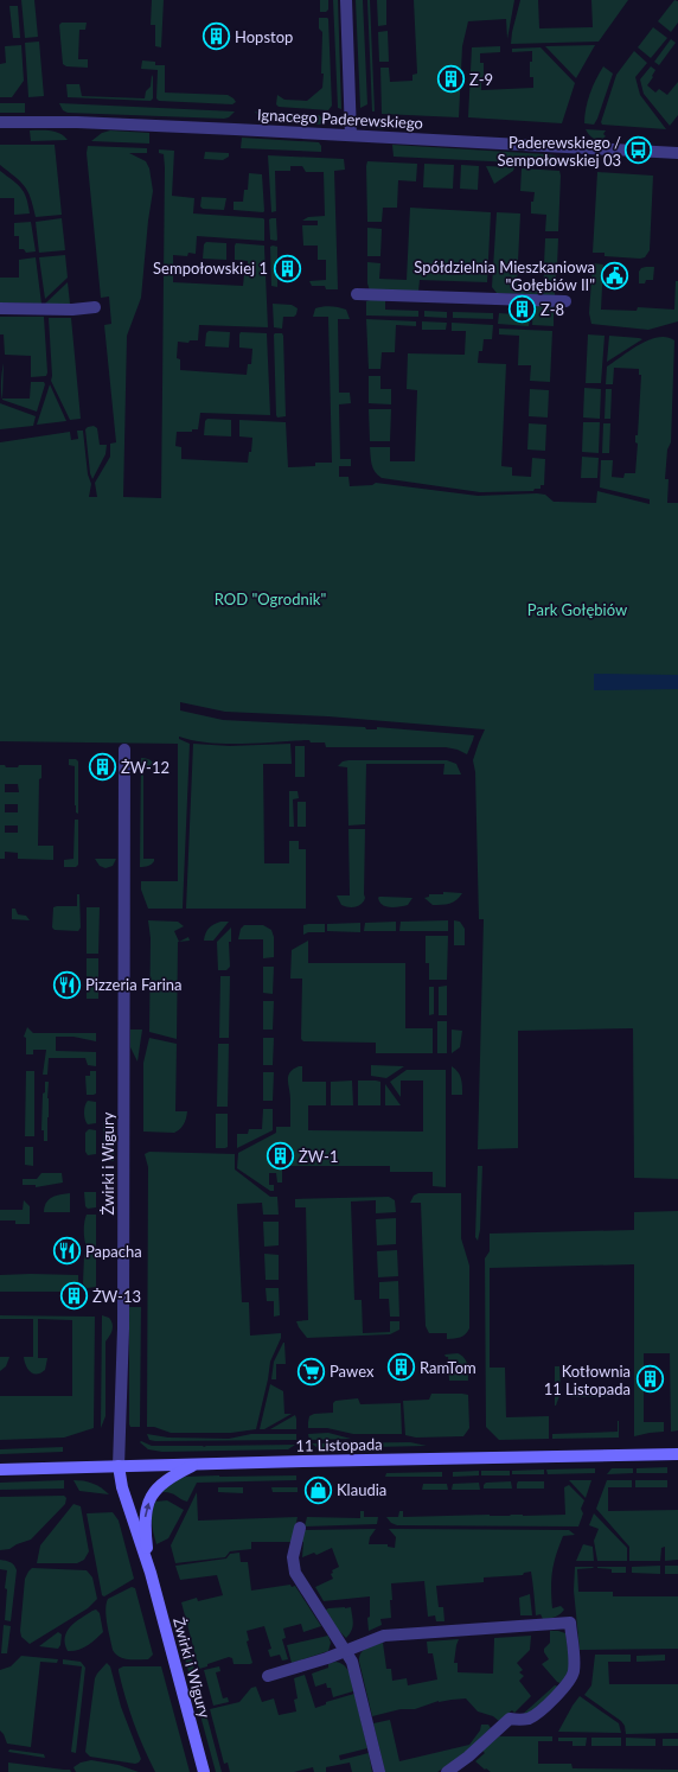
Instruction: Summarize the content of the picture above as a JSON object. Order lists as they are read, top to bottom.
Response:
{
  "streets": {
    "main road": ["Żwirki i Wigury", "11 Listopada"],
    "street": ["Ignacego Paderewskiego"]
  },
  "crossings": [
    ["Żwirki i Wigury", "11 Listopada"]
  ],
  "parks": ["ROD \"Ogrodnik\"", "Park Gołębiów"],
  "places": {
    "building": [
      "Hopstop",
      "Z-9",
      "Sempołowskiej 1",
      "Z-8",
      "ŻW-12",
      "ŻW-1",
      "ŻW-13",
      "RamTom",
      "Kotłownia 11 Listopada"
    ],
    "bus stop": ["Paderewskiego / Sempołowskiej 03"],
    "public building": ["Spółdzielnia Mieszkaniowa \"Gołębiów II\""],
    "restaurant": ["Pizzeria Farina", "Papacha"],
    "supermarket": ["Pawex"],
    "shop": ["Klaudia"]
  }
}
